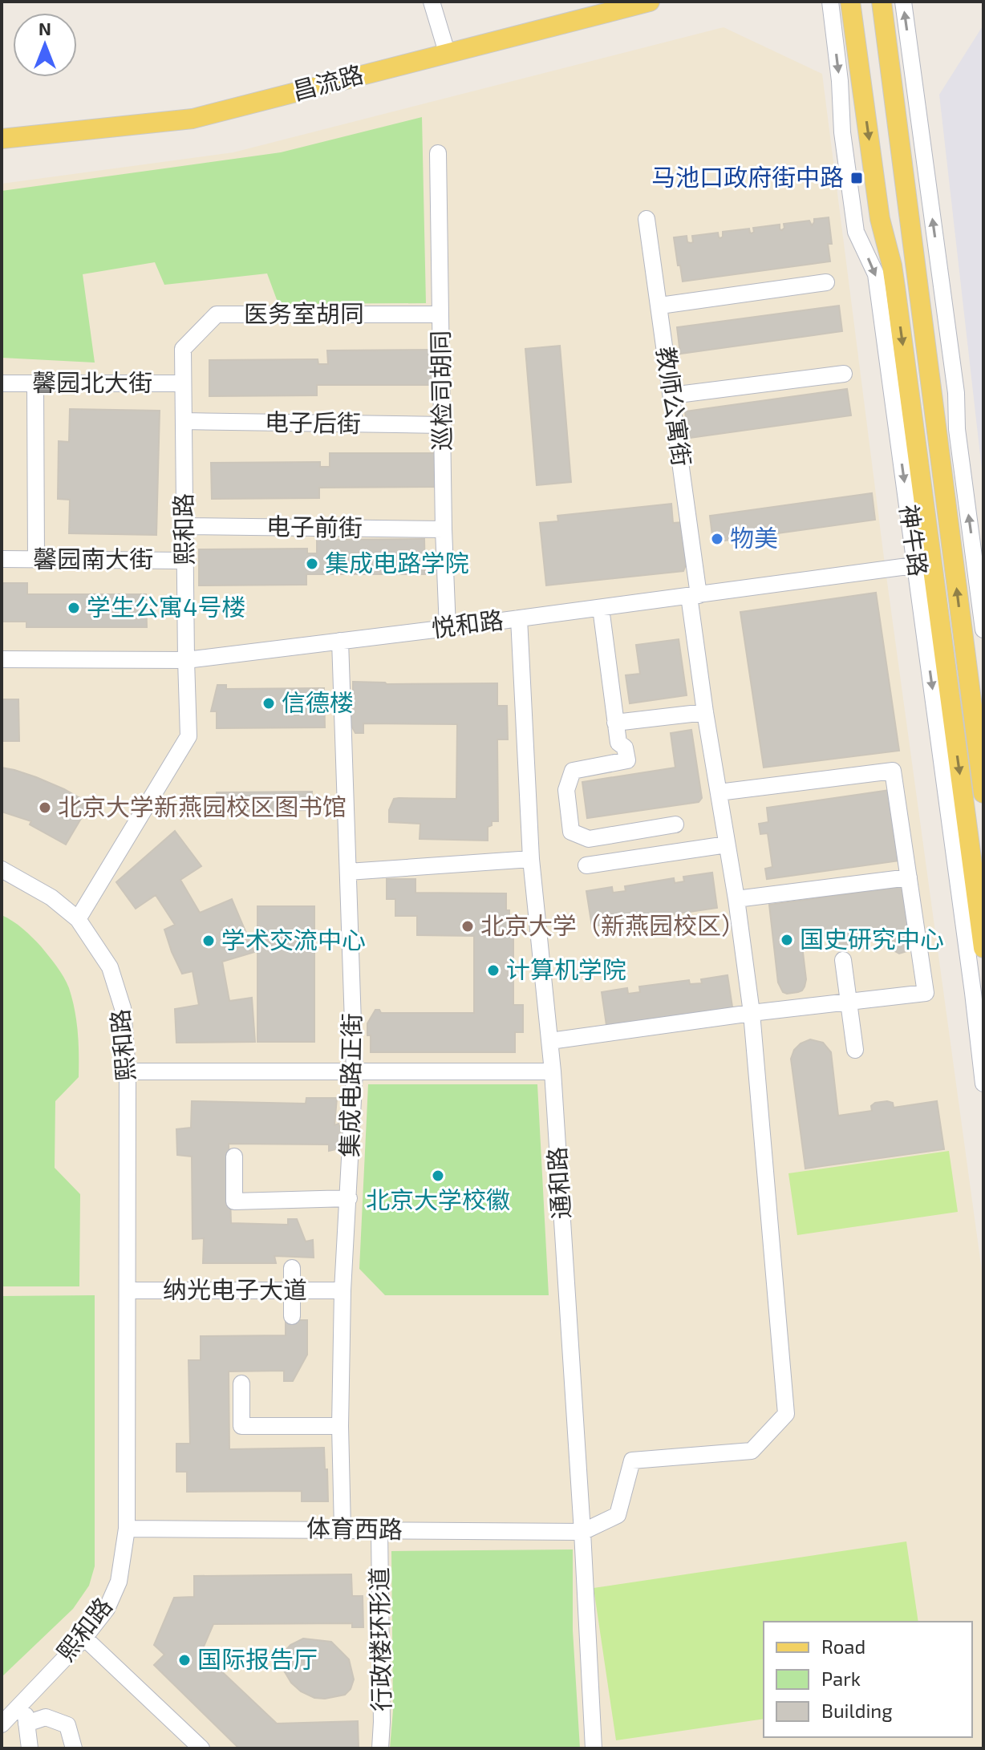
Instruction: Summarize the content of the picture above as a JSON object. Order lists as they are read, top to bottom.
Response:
{
  "streets": {
    "main road": ["昌流路", "神牛路"],
    "street": [
      "医务室胡同",
      "馨园北大街",
      "巡检司胡同",
      "教师公寓街",
      "电子后街",
      "电子前街",
      "熙和路",
      "馨园南大街",
      "悦和路",
      "集成电路正街",
      "通和路",
      "纳光电子大道",
      "体育西路",
      "行政楼环形道"
    ]
  },
  "crossings": [
    ["医务室胡同", "巡检司胡同"],
    ["医务室胡同", "熙和路"],
    ["馨园北大街", "熙和路"],
    ["巡检司胡同", "电子后街"],
    ["巡检司胡同", "电子前街"],
    ["巡检司胡同", "悦和路"],
    ["教师公寓街", "悦和路"],
    ["教师公寓街", "通和路"],
    ["教师公寓街", "体育西路"],
    ["电子后街", "熙和路"],
    ["电子前街", "熙和路"],
    ["熙和路", "馨园南大街"],
    ["熙和路", "悦和路"],
    ["熙和路", "纳光电子大道"],
    ["熙和路", "体育西路"],
    ["神牛路", "悦和路"],
    ["悦和路", "集成电路正街"],
    ["悦和路", "通和路"],
    ["集成电路正街", "纳光电子大道"],
    ["集成电路正街", "体育西路"],
    ["通和路", "体育西路"],
    ["体育西路", "行政楼环形道"]
  ],
  "places": {
    "transit": ["马池口政府街中路"],
    "other": [
      "物美",
      "集成电路学院",
      "学生公寓4号楼",
      "信德楼",
      "北京大学新燕园校区图书馆",
      "北京大学（新燕园校区）",
      "国史研究中心",
      "学术交流中心",
      "计算机学院",
      "北京大学校徽",
      "国际报告厅"
    ]
  },
  "legend": ["Road", "Park", "Building"],
  "north": "top"
}
